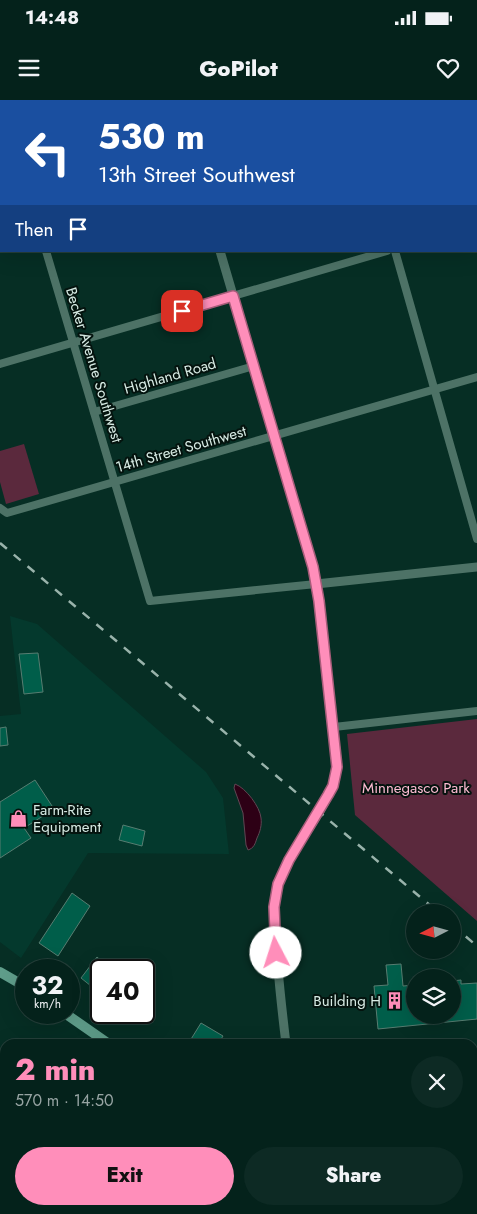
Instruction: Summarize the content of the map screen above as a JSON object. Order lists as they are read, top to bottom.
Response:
{
  "streets": {
    "street": ["Becker Avenue Southwest", "Highland Road", "14th Street Southwest"]
  },
  "crossings": [
    ["Becker Avenue Southwest", "Highland Road"],
    ["Becker Avenue Southwest", "14th Street Southwest"]
  ],
  "parks": ["Minnegasco Park"],
  "places": {
    "shop": ["Farm-Rite Equipment"],
    "building": ["Building H"]
  },
  "north": "left",
  "page": {
    "status": "14:48",
    "header": "GoPilot",
    "turn": ["530 m", "13th Street Southwest"],
    "then": "Then",
    "speed": "32 km/h",
    "limit": "40",
    "heading": ["2 min", "570 m · 14:50"],
    "buttons": ["Exit", "Share"]
  }
}
